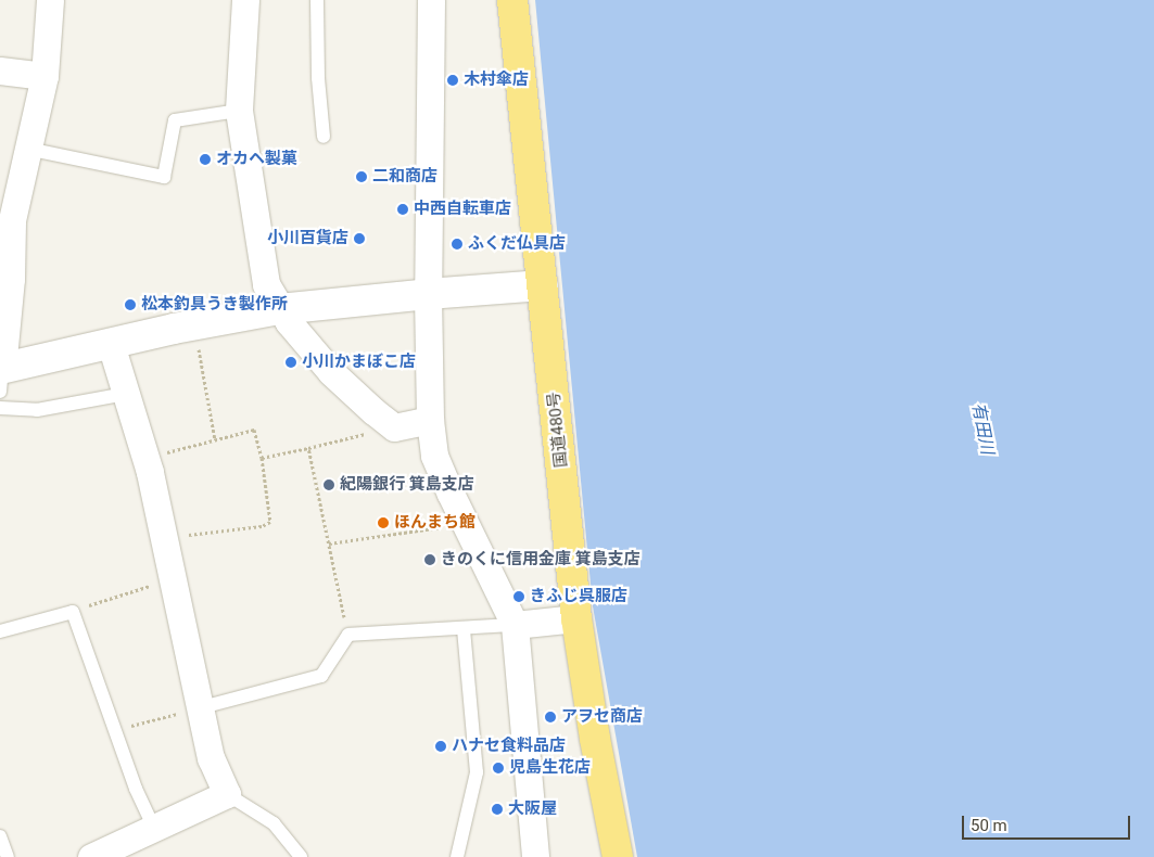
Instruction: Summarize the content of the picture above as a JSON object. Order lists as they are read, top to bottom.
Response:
{
  "streets": {
    "highway": ["国道480号"]
  },
  "water": ["有田川"],
  "places": [
    "木村傘店",
    "オカヘ製菓",
    "二和商店",
    "中西自転車店",
    "小川百貨店",
    "ふくだ仏具店",
    "松本釣具うき製作所",
    "小川かまぼこ店",
    "紀陽銀行 箕島支店",
    "ほんまち館",
    "きのくに信用金庫 箕島支店",
    "きふじ呉服店",
    "アヲセ商店",
    "ハナセ食料品店",
    "児島生花店",
    "大阪屋"
  ],
  "scale_bar": "50 m"
}
